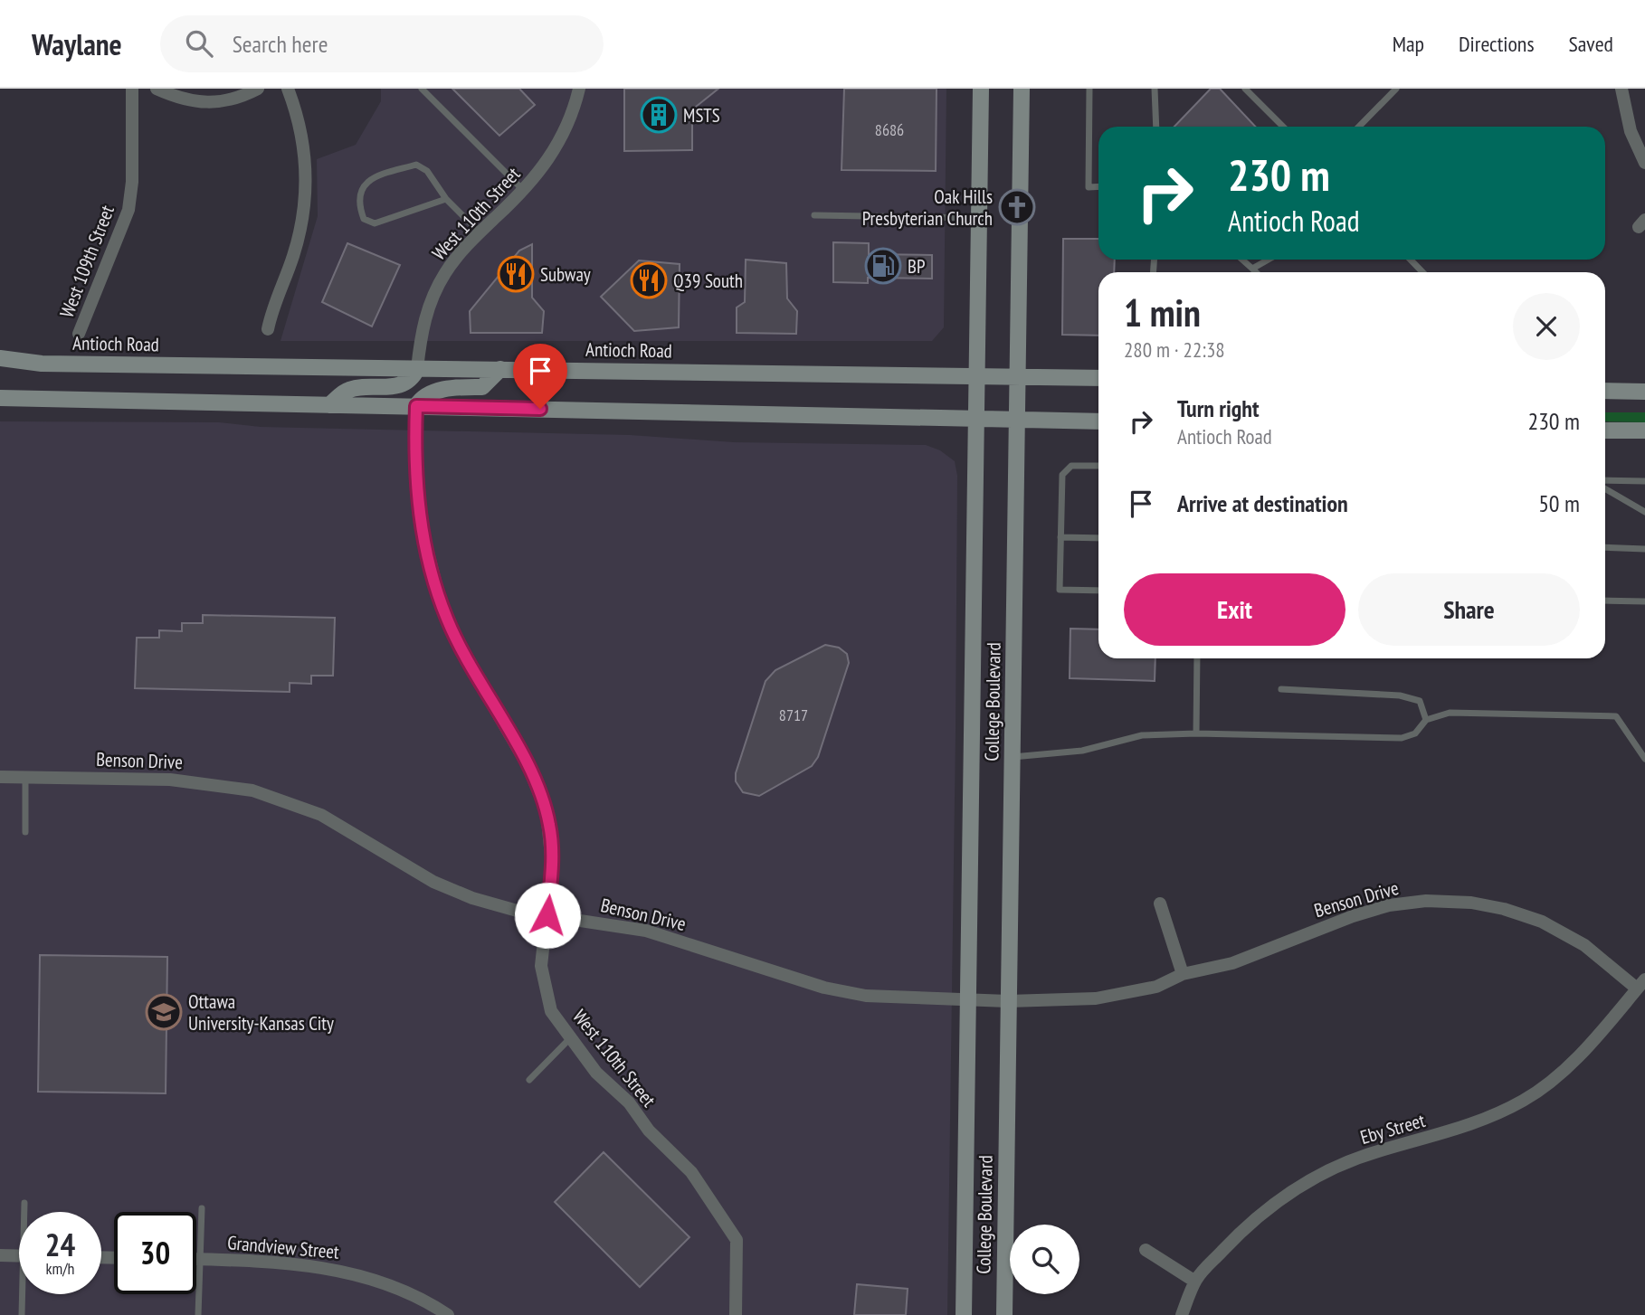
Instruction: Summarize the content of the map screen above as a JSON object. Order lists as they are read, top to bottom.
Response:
{
  "streets": {
    "main road": ["Antioch Road", "College Boulevard"],
    "street": [
      "West 110th Street",
      "West 109th Street",
      "Benson Drive",
      "Eby Street",
      "Grandview Street"
    ]
  },
  "crossings": [
    ["West 110th Street", "Antioch Road"],
    ["West 110th Street", "Benson Drive"],
    ["Antioch Road", "College Boulevard"],
    ["College Boulevard", "Benson Drive"],
    ["Benson Drive", "Eby Street"]
  ],
  "places": {
    "building": ["MSTS"],
    "church": ["Oak Hills Presbyterian Church"],
    "fuel station": ["BP"],
    "restaurant": ["Subway", "Q39 South"],
    "school or university": ["Ottawa University-Kansas City"]
  },
  "house_numbers": ["8686", "8717"],
  "page": {
    "header": "Waylane",
    "search": "Search here",
    "nav": ["Map", "Directions", "Saved"],
    "turn": ["230 m", "Antioch Road"],
    "heading": ["1 min", "280 m · 22:38"],
    "list": [
      {
        "name": "Turn right",
        "note": "Antioch Road",
        "value": "230 m"
      },
      {
        "name": "Arrive at destination",
        "value": "50 m"
      }
    ],
    "buttons": ["Exit", "Share"],
    "speed": "24 km/h",
    "limit": "30"
  }
}
